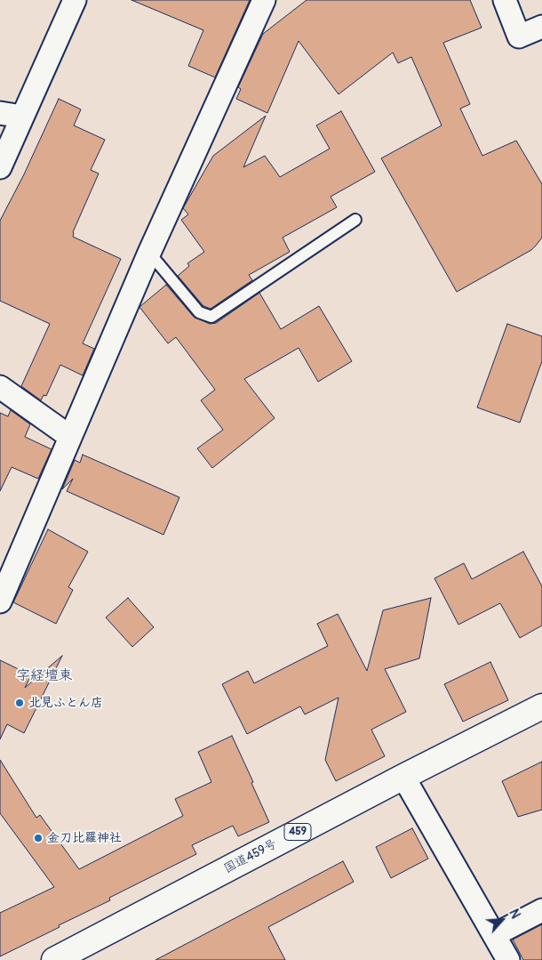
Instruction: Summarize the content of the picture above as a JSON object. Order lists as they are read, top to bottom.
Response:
{
  "streets": {
    "highway": ["459", "国道459号"]
  },
  "districts": ["字経壇東"],
  "places": ["北見ふとん店", "金刀比羅神社"],
  "north": "top right"
}
